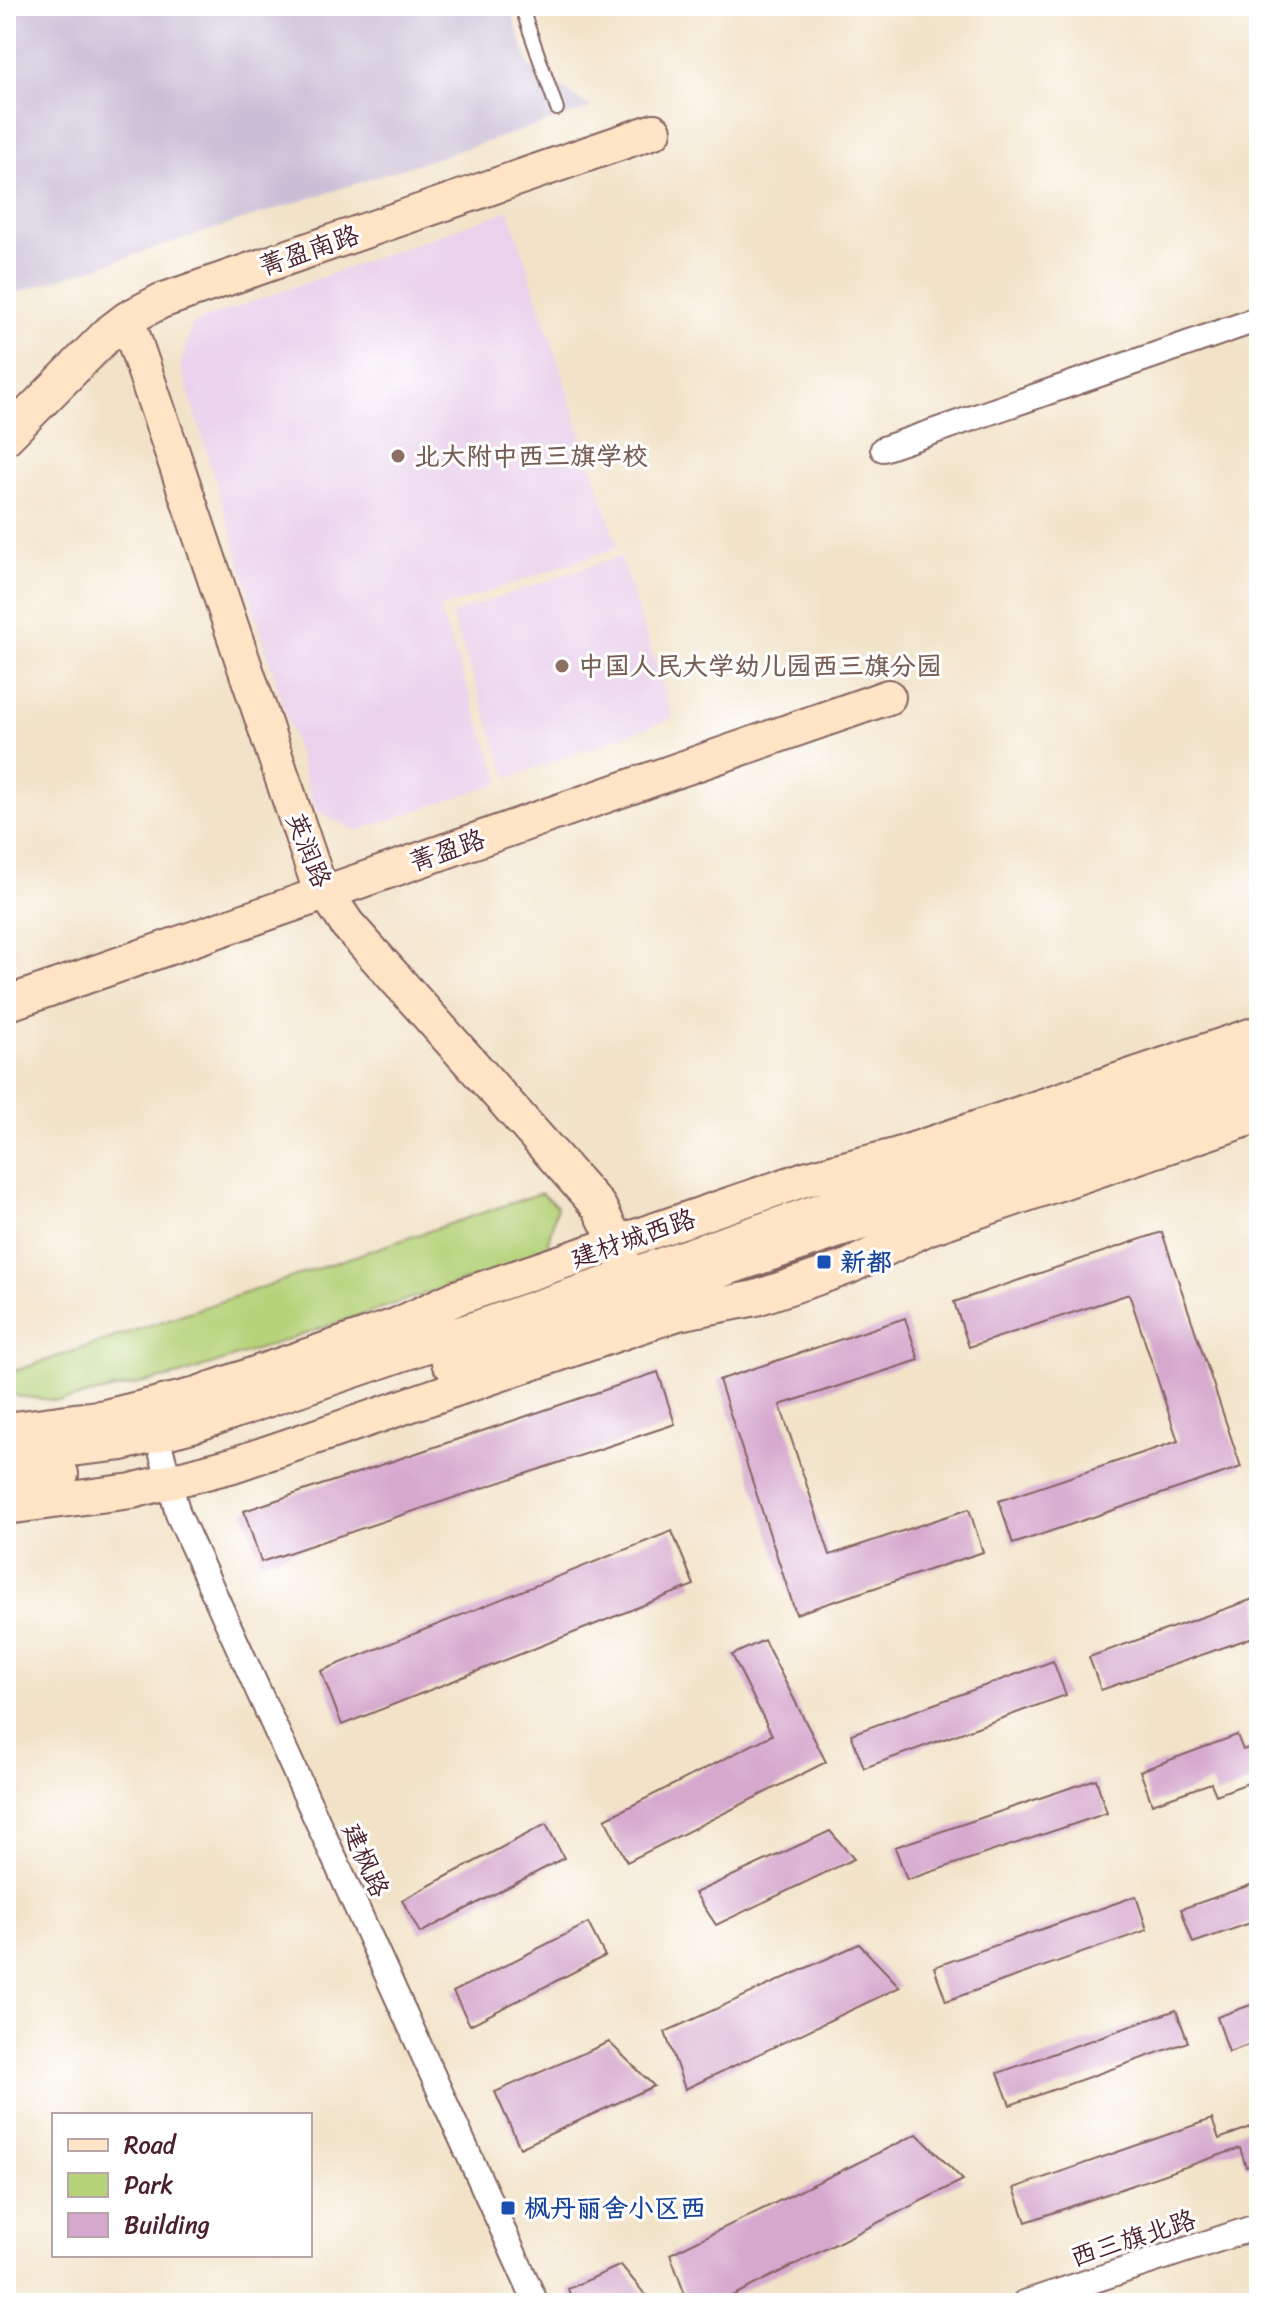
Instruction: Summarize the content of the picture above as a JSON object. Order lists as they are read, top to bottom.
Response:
{
  "streets": {
    "street": [
      "菁盈南路",
      "英润路",
      "菁盈路",
      "建材城西路",
      "建枫路",
      "西三旗北路"
    ]
  },
  "crossings": [
    ["菁盈南路", "英润路"],
    ["英润路", "菁盈路"],
    ["英润路", "建材城西路"],
    ["建材城西路", "建枫路"]
  ],
  "places": {
    "other": ["北大附中西三旗学校", "中国人民大学幼儿园西三旗分园"],
    "transit": ["新都", "枫丹丽舍小区西"]
  },
  "legend": ["Road", "Park", "Building"]
}
